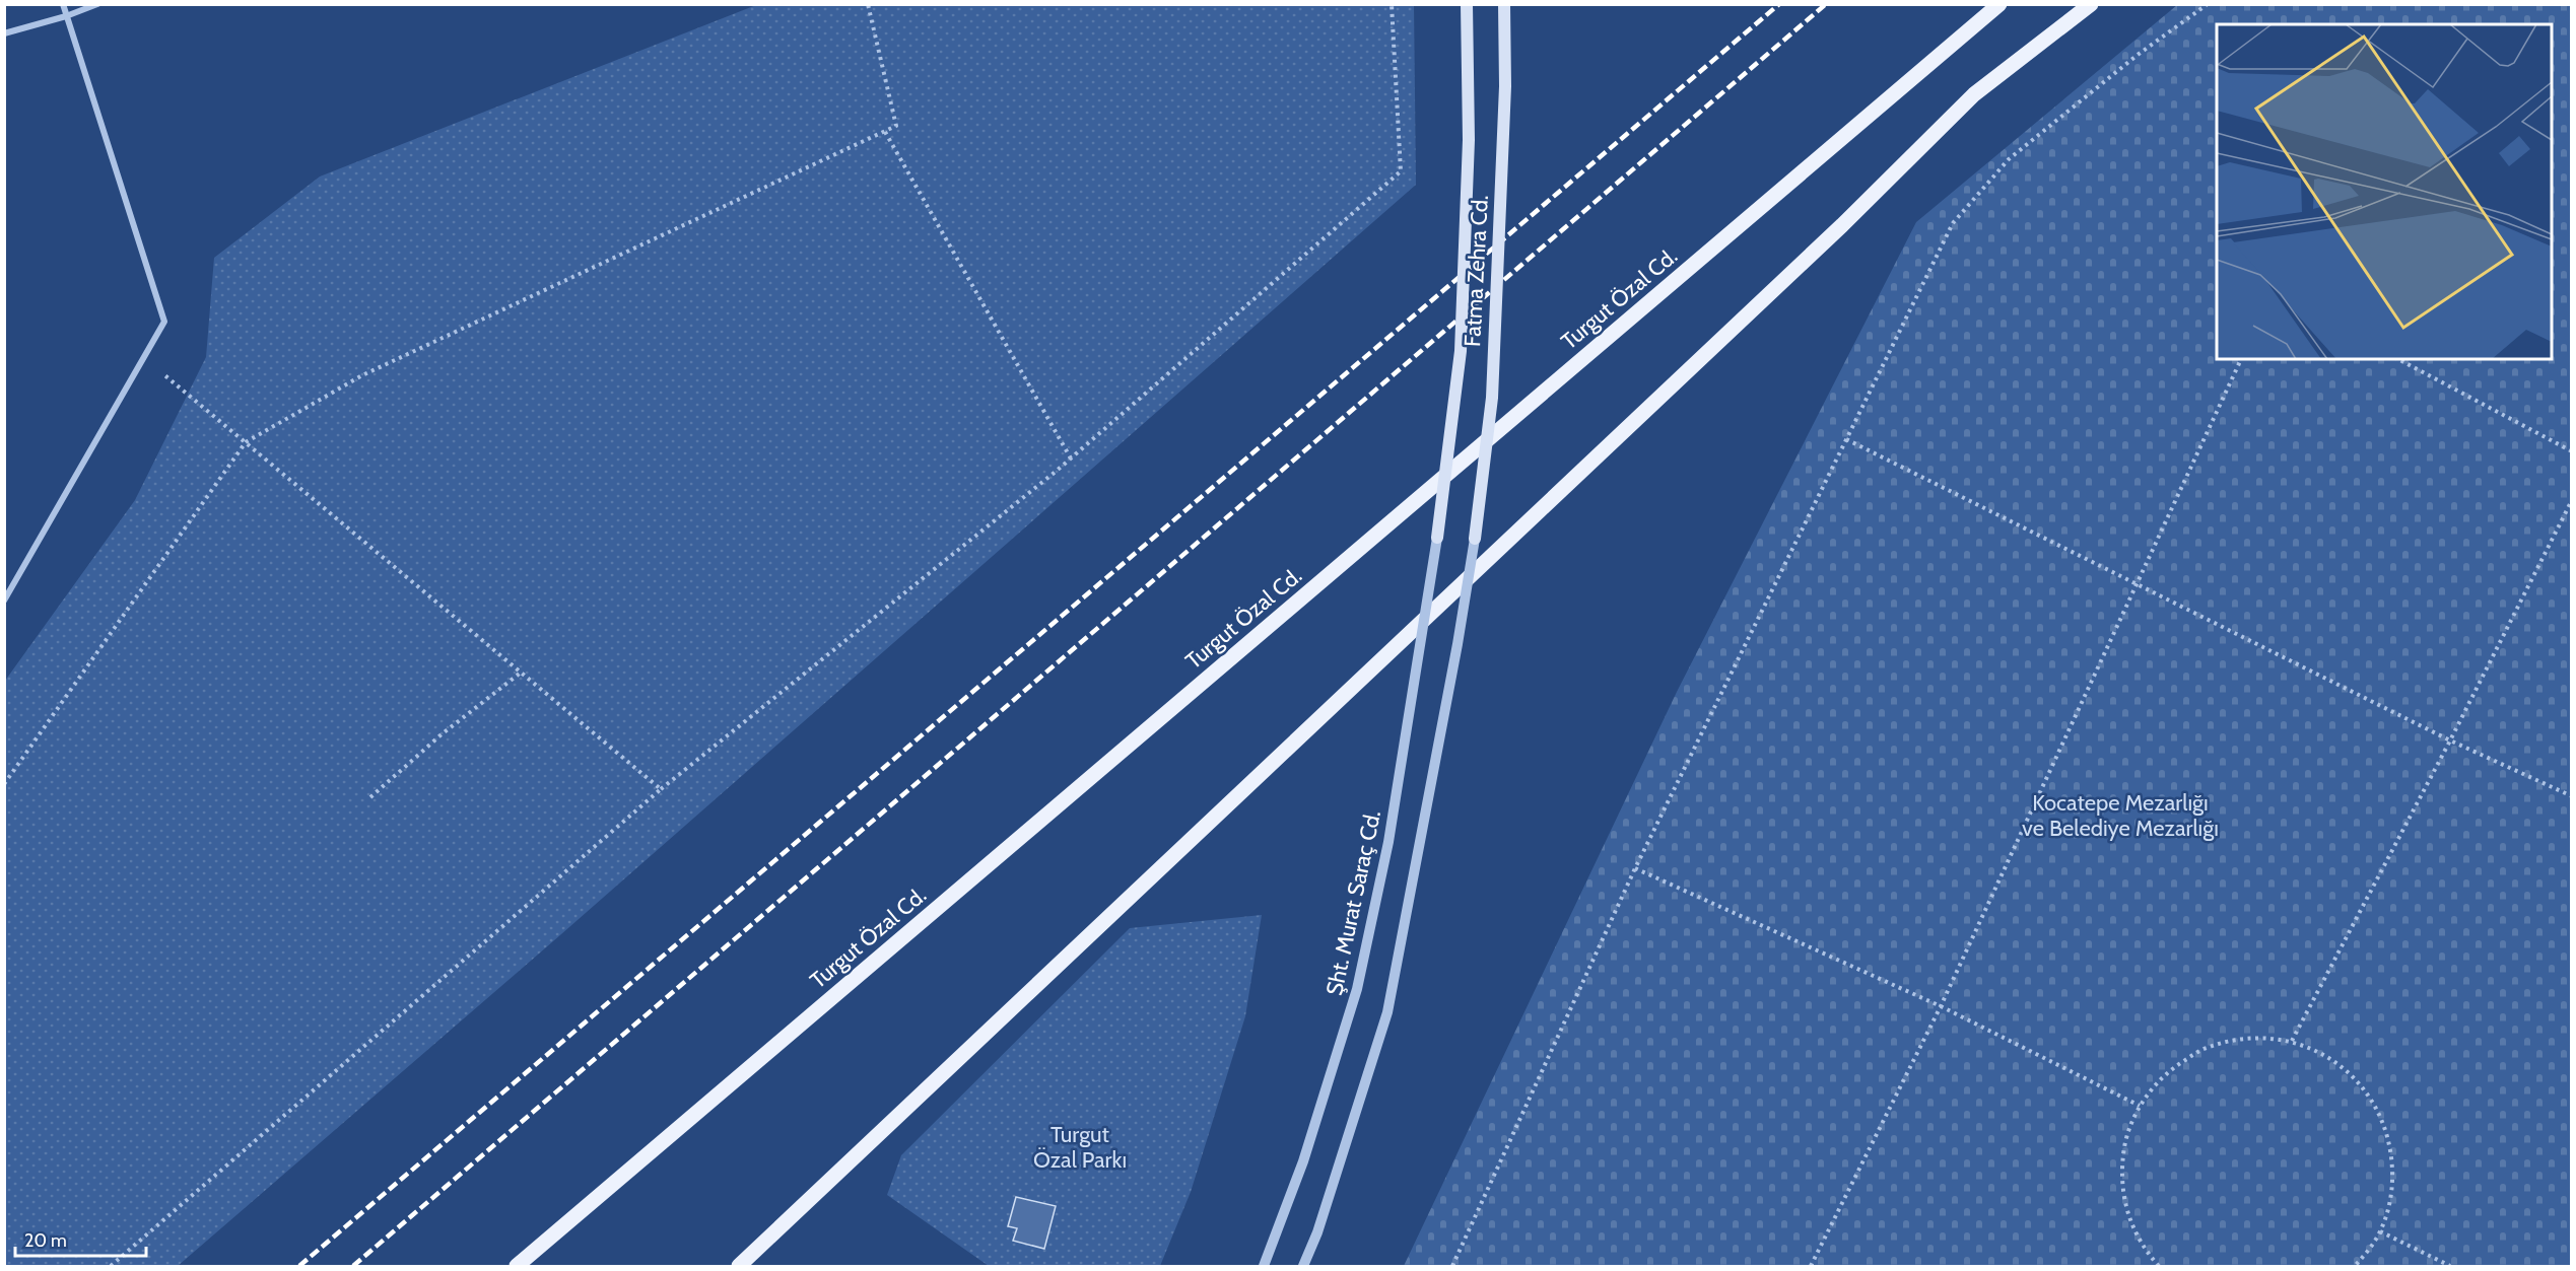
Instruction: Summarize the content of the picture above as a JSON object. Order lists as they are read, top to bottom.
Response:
{
  "streets": {
    "main road": ["Fatma Zehra Cd.", "Turgut Özal Cd."],
    "street": ["Şht. Murat Saraç Cd."]
  },
  "crossings": [
    ["Fatma Zehra Cd.", "Şht. Murat Saraç Cd."]
  ],
  "parks": ["Kocatepe Mezarlığı ve Belediye Mezarlığı", "Turgut Özal Parkı"],
  "scale_bar": "20 m"
}
